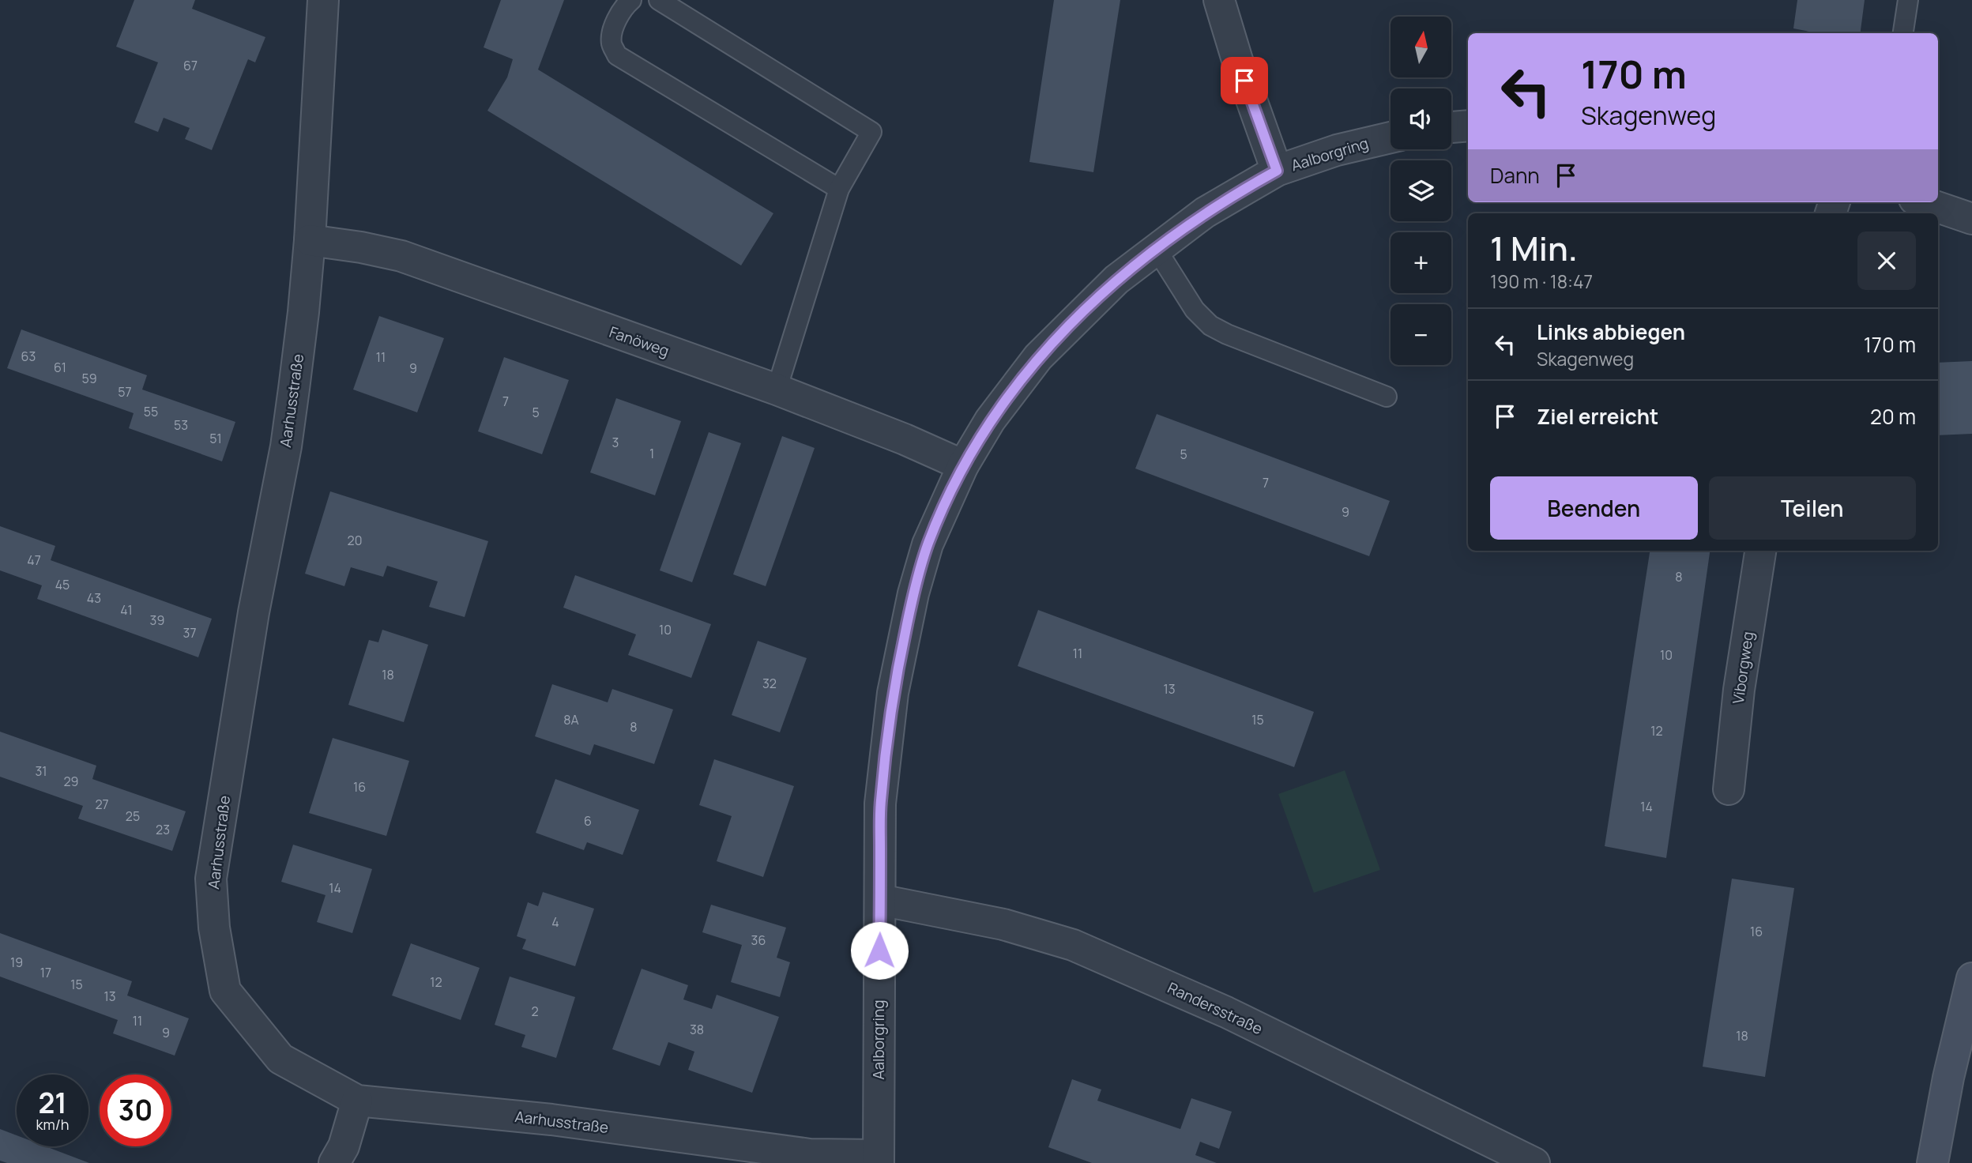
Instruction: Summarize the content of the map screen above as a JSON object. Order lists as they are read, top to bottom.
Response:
{
  "streets": {
    "street": [
      "Aalborgring",
      "Fanöweg",
      "Aarhusstraße",
      "Viborgweg",
      "Randersstraße"
    ]
  },
  "crossings": [
    ["Aalborgring", "Fanöweg"],
    ["Aalborgring", "Aarhusstraße"],
    ["Aalborgring", "Randersstraße"],
    ["Fanöweg", "Aarhusstraße"]
  ],
  "house_numbers": [
    "67",
    "63",
    "11",
    "61",
    "9",
    "59",
    "57",
    "7",
    "55",
    "5",
    "53",
    "51",
    "3",
    "1",
    "5",
    "7",
    "9",
    "20",
    "47",
    "8",
    "45",
    "43",
    "41",
    "39",
    "10",
    "37",
    "11",
    "10",
    "18",
    "32",
    "13",
    "8A",
    "15",
    "8",
    "12",
    "31",
    "29",
    "16",
    "27",
    "14",
    "25",
    "6",
    "23",
    "14",
    "4",
    "16",
    "36",
    "19",
    "17",
    "12",
    "15",
    "13",
    "2",
    "11",
    "38",
    "9",
    "18"
  ],
  "north": "top",
  "page": {
    "map_buttons": ["+", "−"],
    "turn": ["170 m", "Skagenweg"],
    "then": "Dann",
    "heading": ["1 Min.", "190 m · 18:47"],
    "list": [
      {
        "name": "Links abbiegen",
        "note": "Skagenweg",
        "value": "170 m"
      },
      {
        "name": "Ziel erreicht",
        "value": "20 m"
      }
    ],
    "buttons": ["Beenden", "Teilen"],
    "speed": "21 km/h",
    "limit": "30"
  }
}
